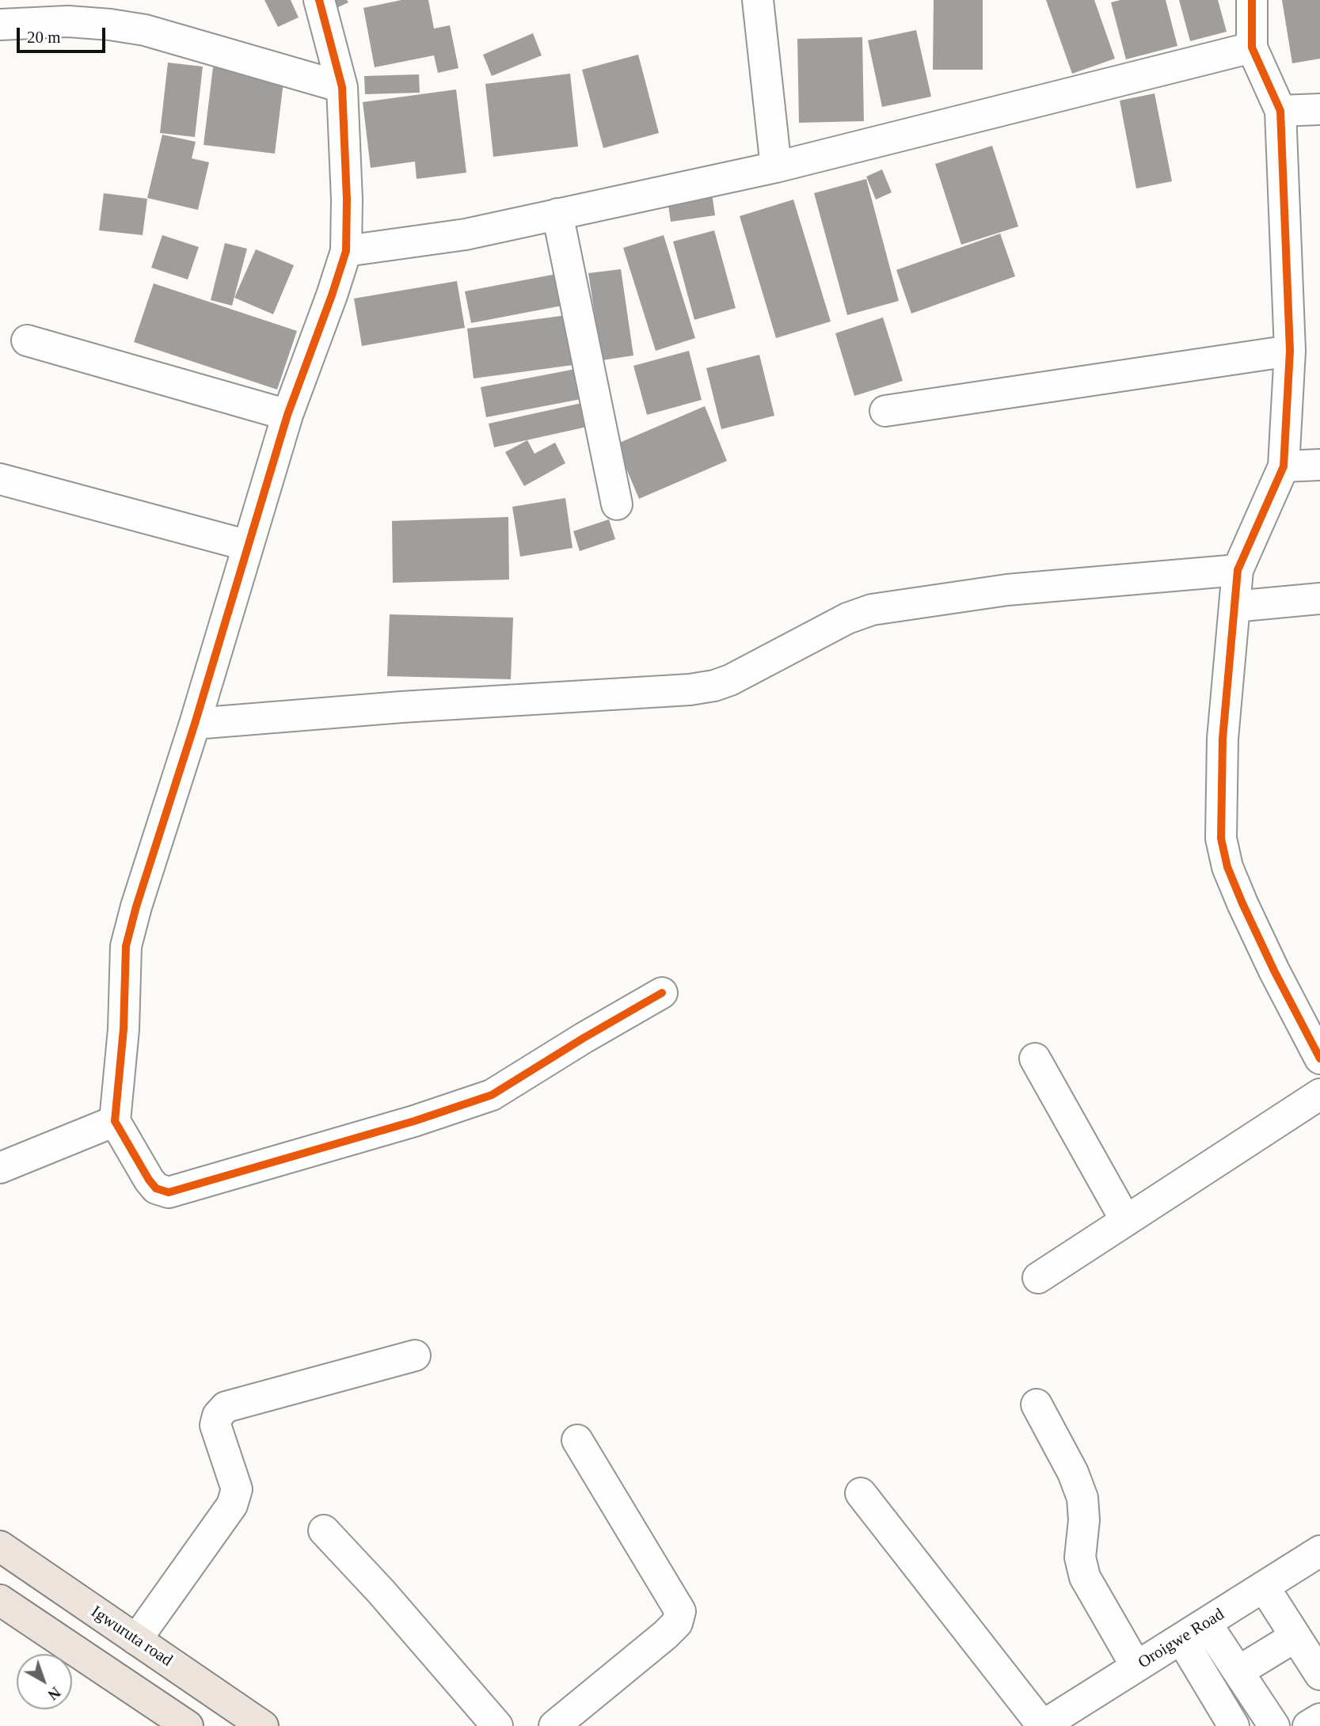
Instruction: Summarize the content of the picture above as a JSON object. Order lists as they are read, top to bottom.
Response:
{
  "streets": {
    "main road": ["Igwuruta road"],
    "street": ["Oroigwe Road"]
  },
  "scale_bar": "20 m",
  "north": "bottom right"
}
